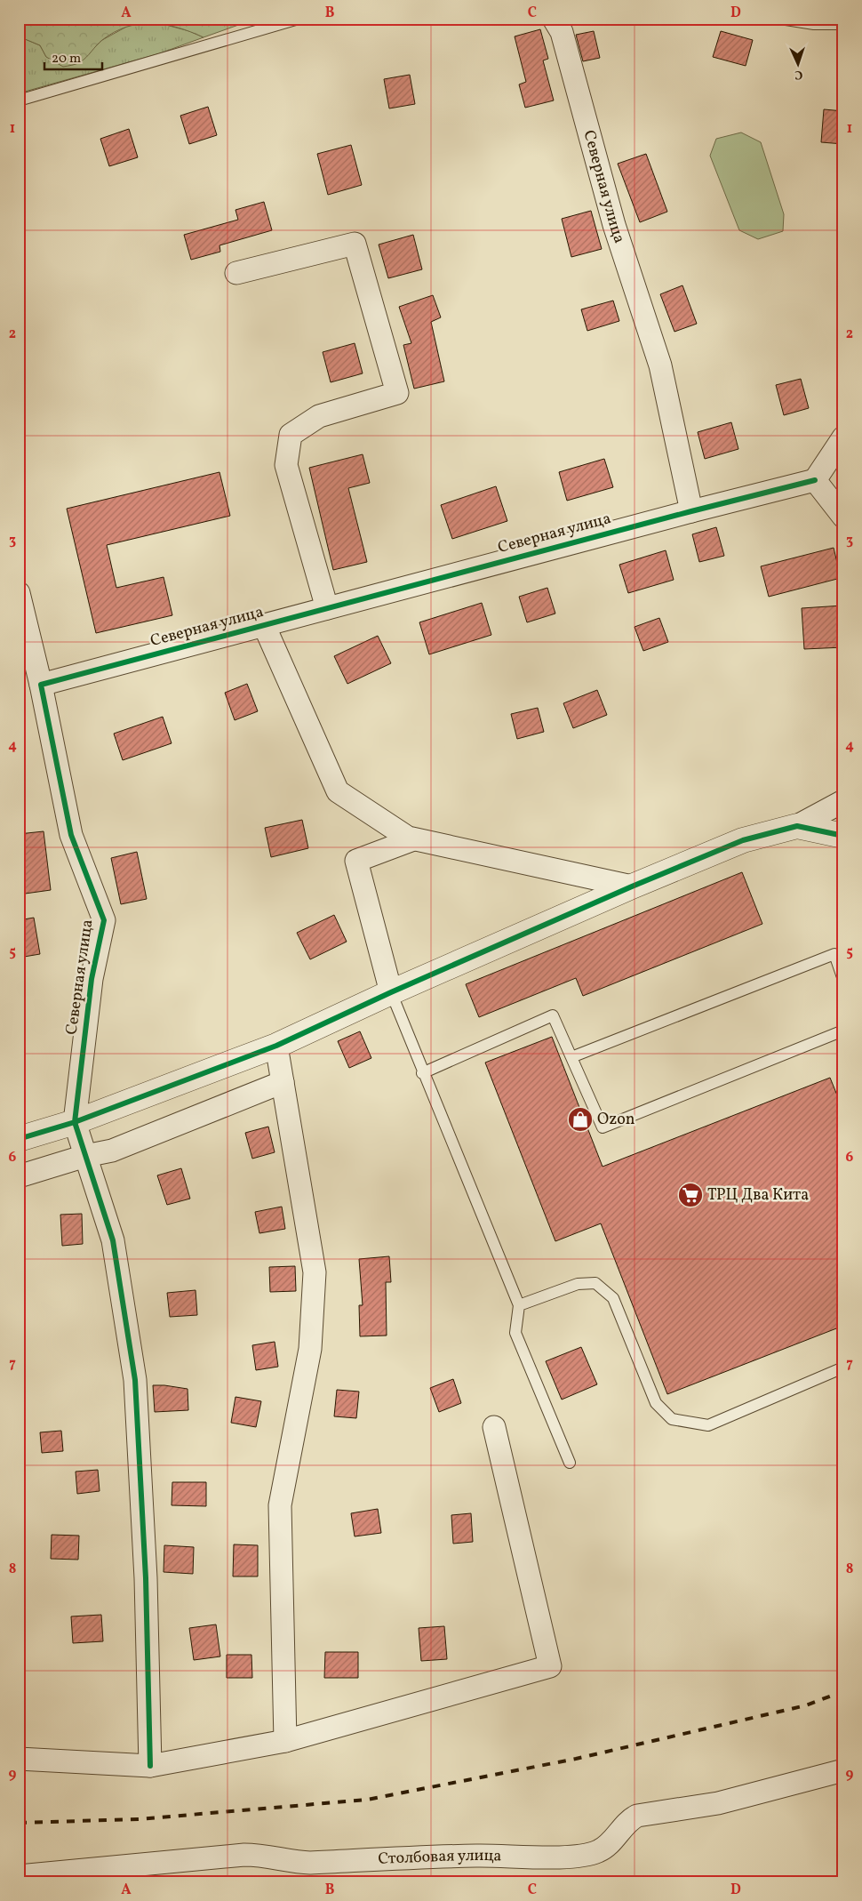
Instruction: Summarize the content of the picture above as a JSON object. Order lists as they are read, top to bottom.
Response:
{
  "streets": {
    "street": ["Северная улица", "Столбовая улица"]
  },
  "places": {
    "shop": ["Ozon"],
    "supermarket": ["ТРЦ Два Кита"]
  },
  "scale_bar": "20 m",
  "north": "bottom",
  "grid": {
    "columns": [
      "A",
      "B",
      "C",
      "D"
    ],
    "rows": [
      "1",
      "2",
      "3",
      "4",
      "5",
      "6",
      "7",
      "8",
      "9"
    ]
  }
}
